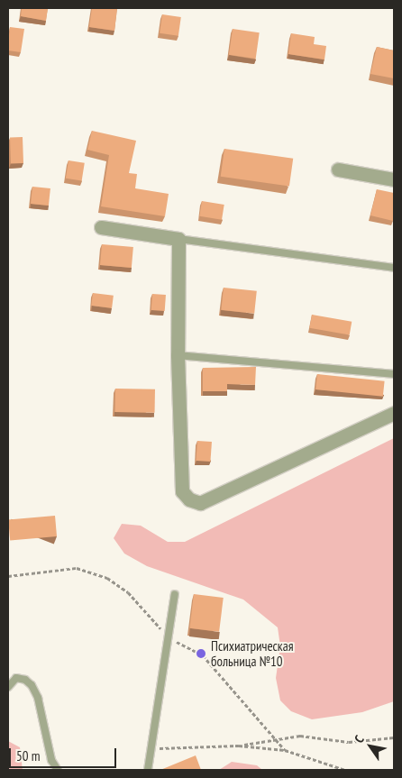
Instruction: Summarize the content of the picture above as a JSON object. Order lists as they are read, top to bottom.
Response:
{
  "places": ["Психиатрическая больница №10"],
  "scale_bar": "50 m",
  "north": "top left"
}
